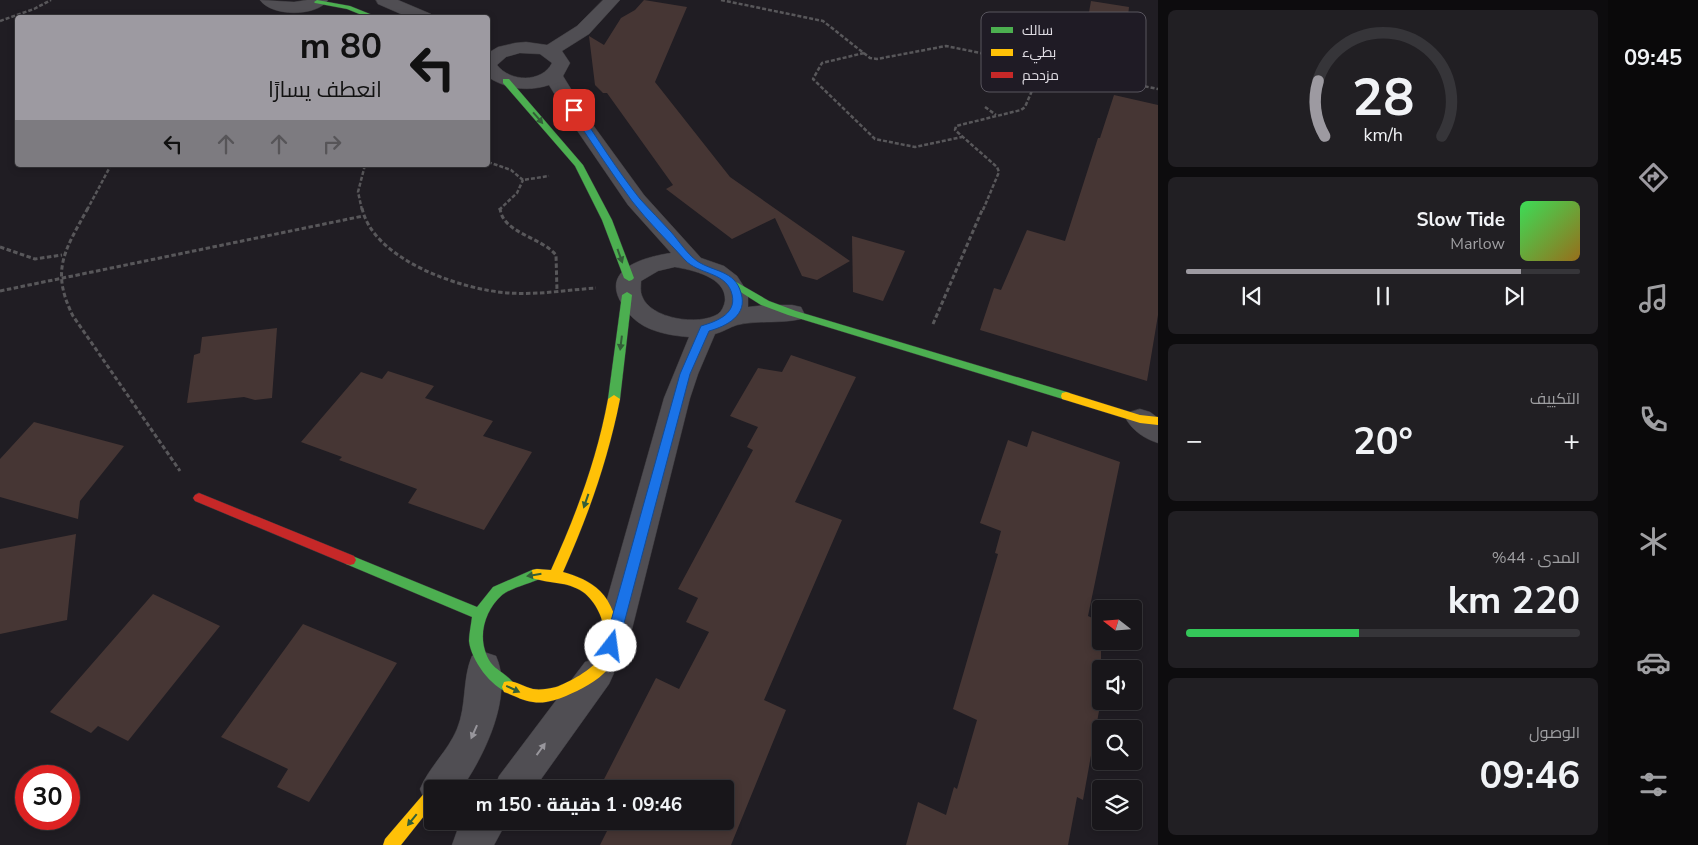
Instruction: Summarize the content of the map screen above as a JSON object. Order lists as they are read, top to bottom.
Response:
{
  "legend": ["سالك", "بطيء", "مزدحم"],
  "north": "left",
  "page": {
    "tabs": "09:45",
    "turn": ["80 m", "انعطف يسارًا"],
    "song": ["Slow Tide", "Marlow"],
    "tile": [
      "التكييف",
      ["المدى · 44%", "220 km"],
      ["الوصول", "09:46"]
    ],
    "heat": ["−", "20°", "+"],
    "limit": "30",
    "trip": "09:46 · 1 دقيقة · 150 m",
    "gauge": ["28", "km/h"]
  }
}
